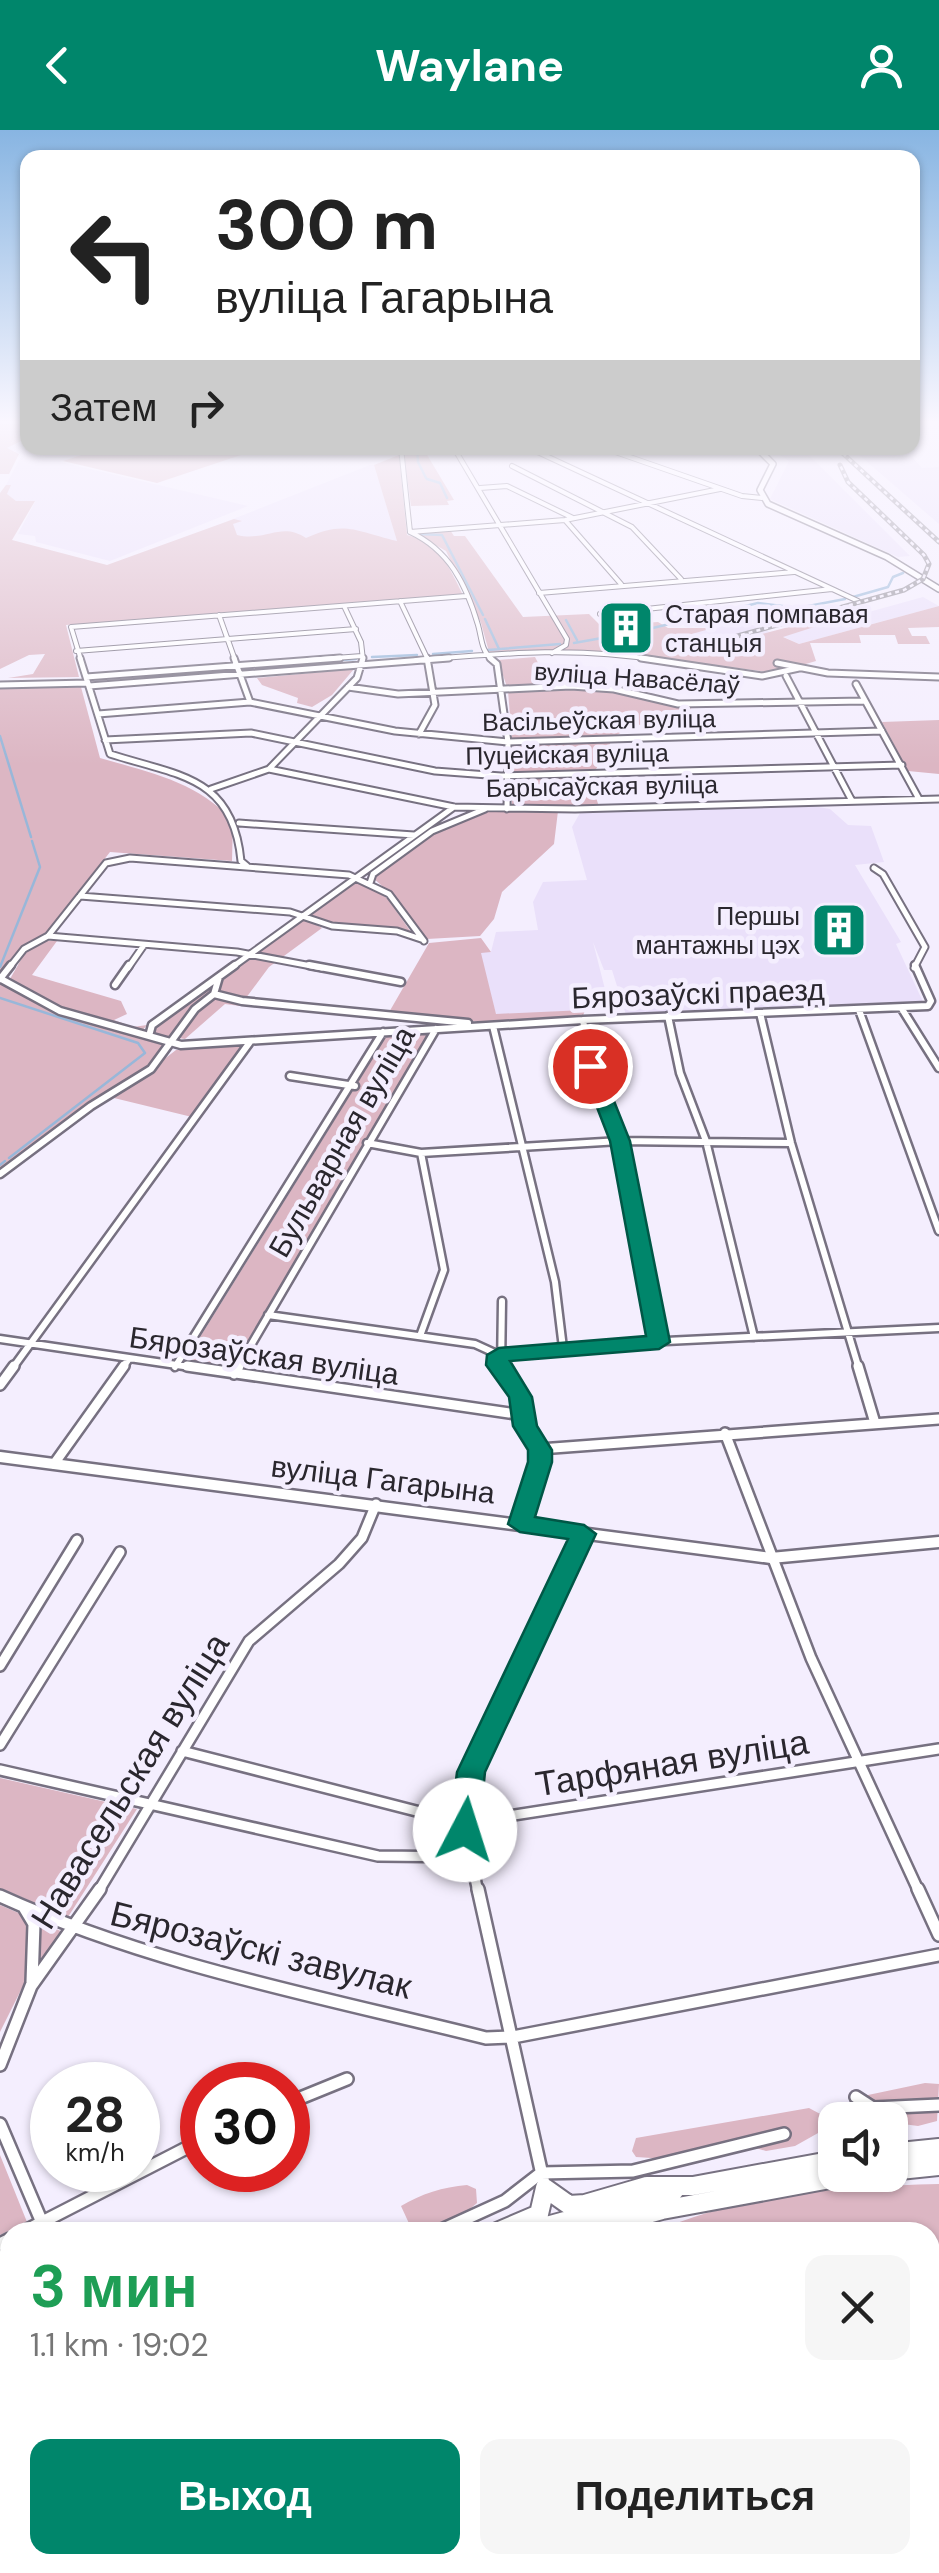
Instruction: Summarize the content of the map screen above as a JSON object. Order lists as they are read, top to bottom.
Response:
{
  "streets": {
    "street": [
      "вуліца Навасёлаў",
      "Васільеўская вуліца",
      "Пуцейская вуліца",
      "Барысаўская вуліца",
      "Бярозаўскі праезд",
      "Бульварная вуліца",
      "Бярозаўская вуліца",
      "вуліца Гагарына",
      "Тарфяная вуліца",
      "Навасельская вуліца",
      "Бярозаўскі завулак"
    ]
  },
  "crossings": [
    ["Бярозаўскі праезд", "Бульварная вуліца"],
    ["Бульварная вуліца", "Бярозаўская вуліца"],
    ["вуліца Гагарына", "Навасельская вуліца"],
    ["Тарфяная вуліца", "Навасельская вуліца"],
    ["Навасельская вуліца", "Бярозаўскі завулак"]
  ],
  "places": {
    "building": ["Старая помпавая станцыя", "Першы мантажны цэх"]
  },
  "page": {
    "header": "Waylane",
    "turn": ["300 m", "вуліца Гагарына"],
    "then": "Затем",
    "speed": "28 km/h",
    "limit": "30",
    "heading": ["3 мин", "1.1 km · 19:02"],
    "buttons": ["Выход", "Поделиться"]
  }
}
